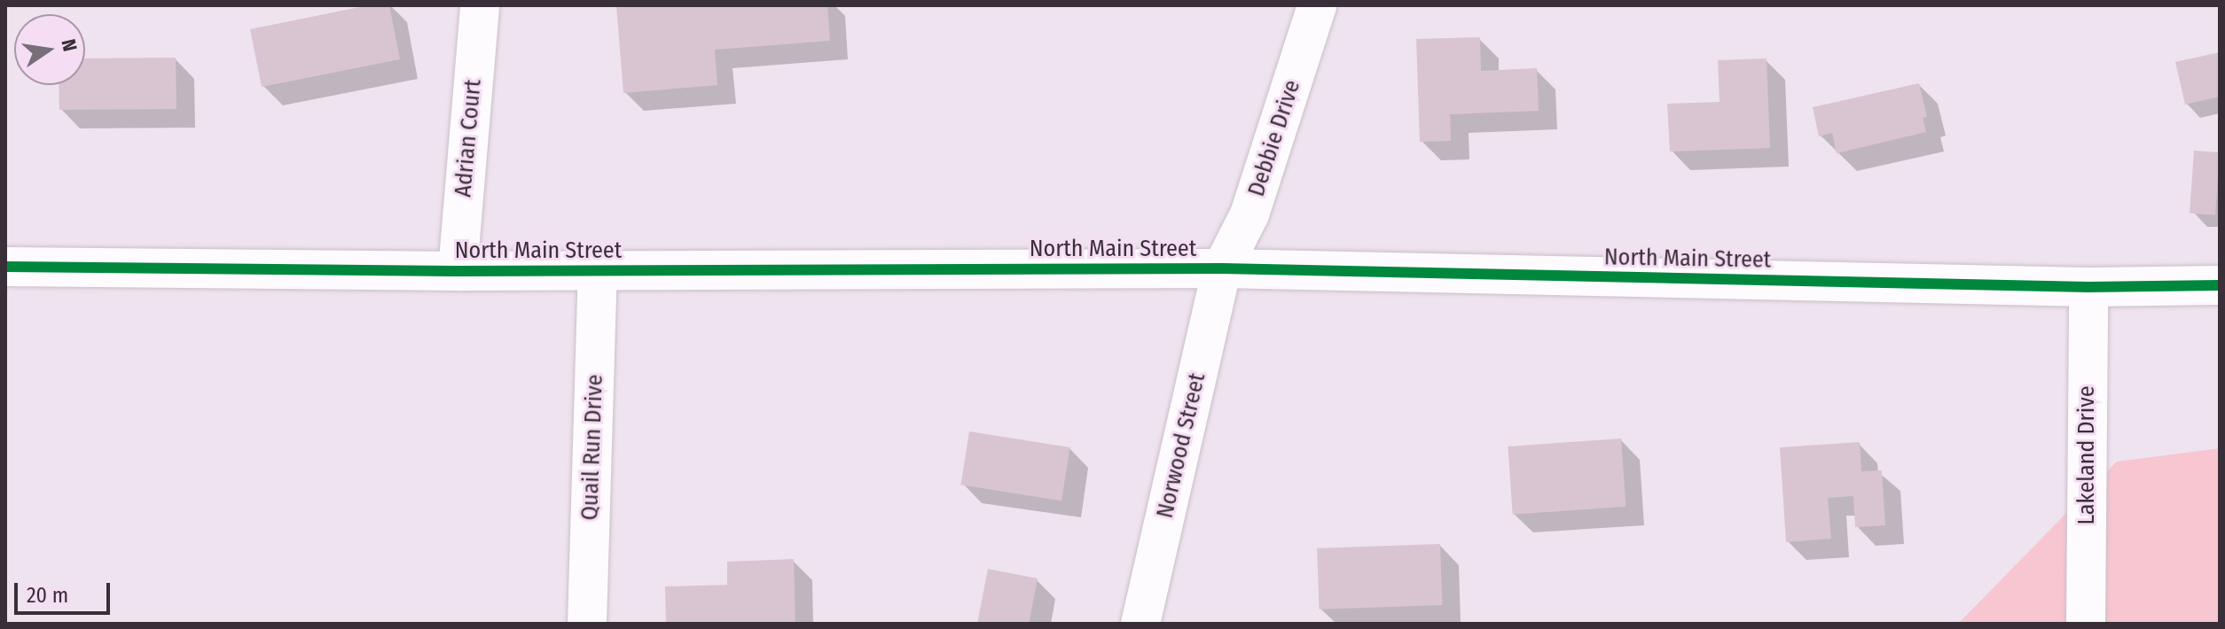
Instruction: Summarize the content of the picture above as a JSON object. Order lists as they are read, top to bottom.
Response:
{
  "streets": {
    "street": [
      "Adrian Court",
      "Debbie Drive",
      "North Main Street",
      "Norwood Street",
      "Quail Run Drive",
      "Lakeland Drive"
    ]
  },
  "crossings": [
    ["Adrian Court", "North Main Street"],
    ["Debbie Drive", "North Main Street"],
    ["Debbie Drive", "Norwood Street"],
    ["North Main Street", "Norwood Street"],
    ["North Main Street", "Quail Run Drive"],
    ["North Main Street", "Lakeland Drive"]
  ],
  "scale_bar": "20 m",
  "north": "right"
}
